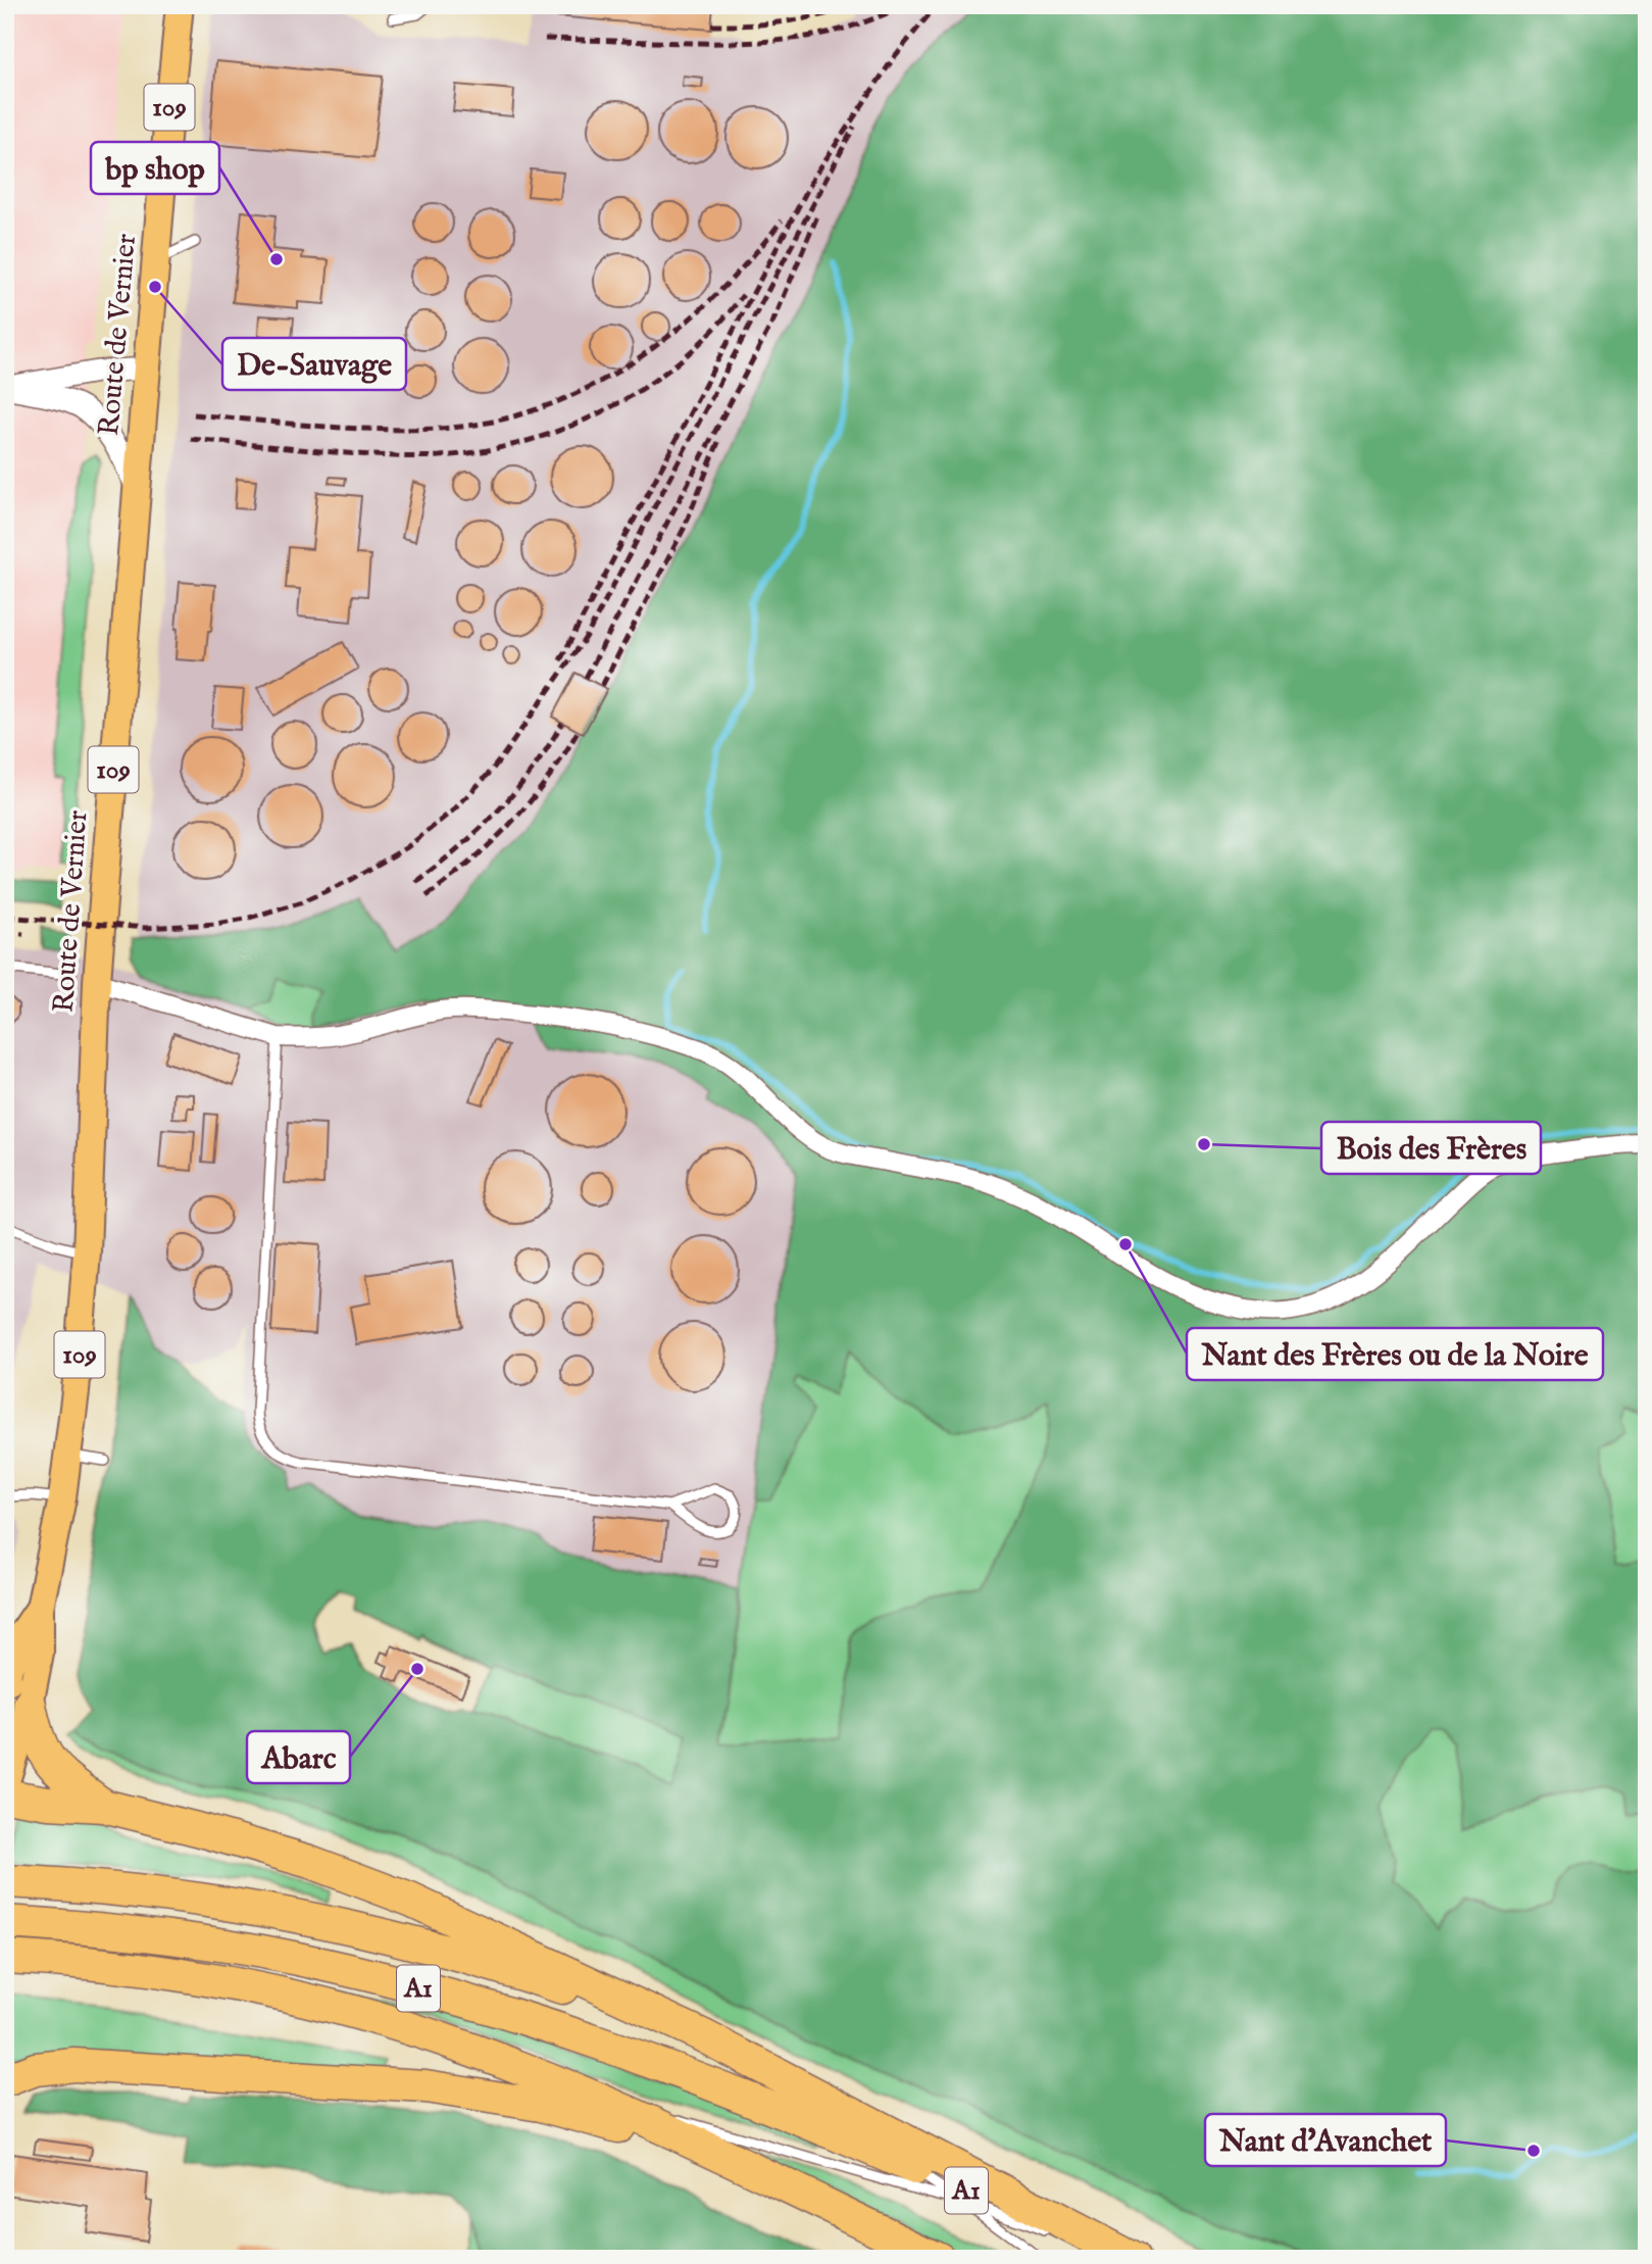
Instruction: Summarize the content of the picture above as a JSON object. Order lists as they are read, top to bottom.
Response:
{
  "streets": {
    "highway": ["A1"],
    "main road": ["109", "Route de Vernier"]
  },
  "places": [
    "bp shop",
    "De-Sauvage",
    "Bois des Frères",
    "Nant des Frères ou de la Noire",
    "Abarc",
    "Nant d'Avanchet"
  ]
}
